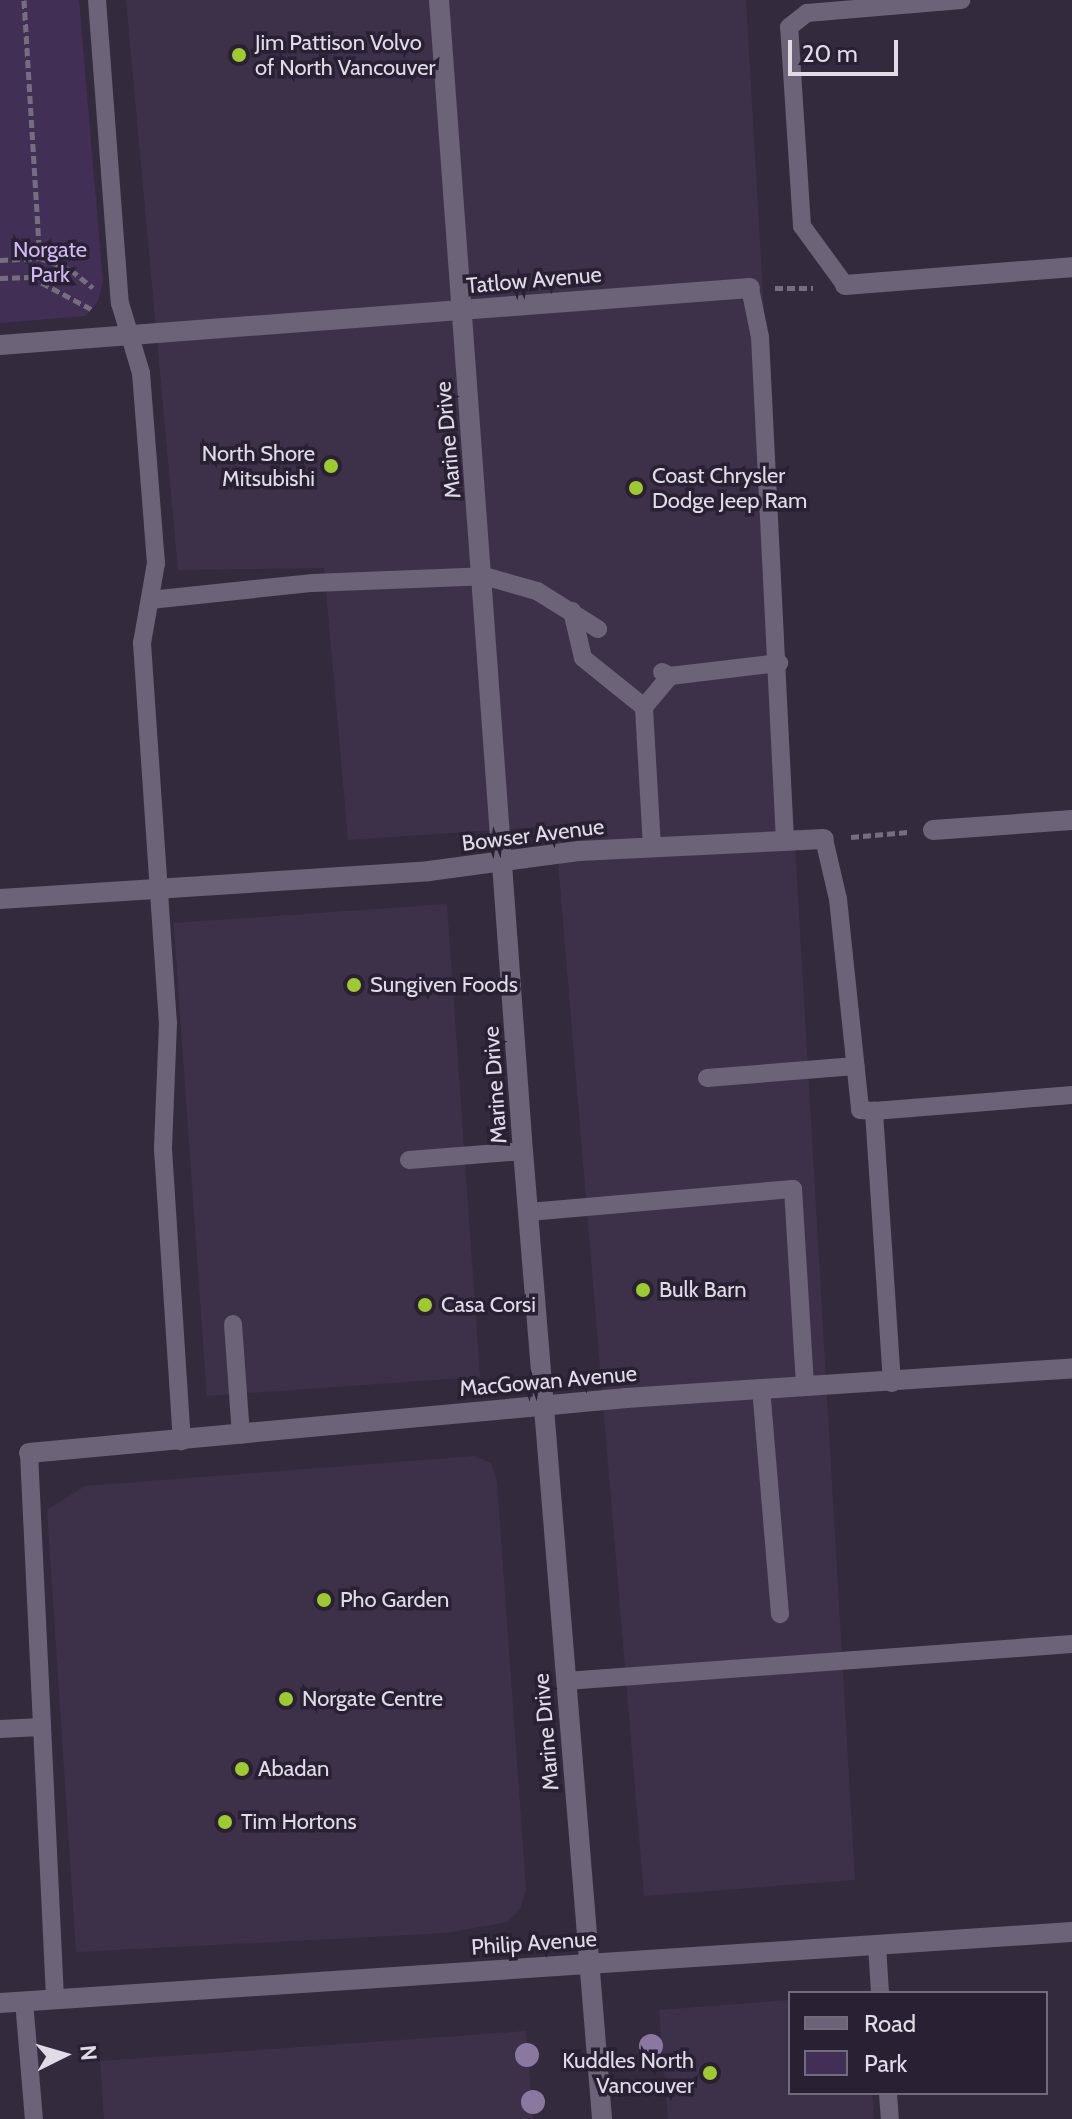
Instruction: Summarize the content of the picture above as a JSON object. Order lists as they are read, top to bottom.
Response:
{
  "streets": {
    "street": [
      "Tatlow Avenue",
      "Marine Drive",
      "Bowser Avenue",
      "MacGowan Avenue",
      "Philip Avenue"
    ]
  },
  "crossings": [
    ["Tatlow Avenue", "Marine Drive"],
    ["Marine Drive", "Bowser Avenue"],
    ["Marine Drive", "MacGowan Avenue"],
    ["Marine Drive", "Philip Avenue"]
  ],
  "parks": ["Norgate Park"],
  "places": [
    "Jim Pattison Volvo of North Vancouver",
    "North Shore Mitsubishi",
    "Coast Chrysler Dodge Jeep Ram",
    "Sungiven Foods",
    "Bulk Barn",
    "Casa Corsi",
    "Pho Garden",
    "Norgate Centre",
    "Abadan",
    "Tim Hortons",
    "Kuddles North Vancouver"
  ],
  "legend": ["Road", "Park"],
  "scale_bar": "20 m",
  "north": "right"
}
